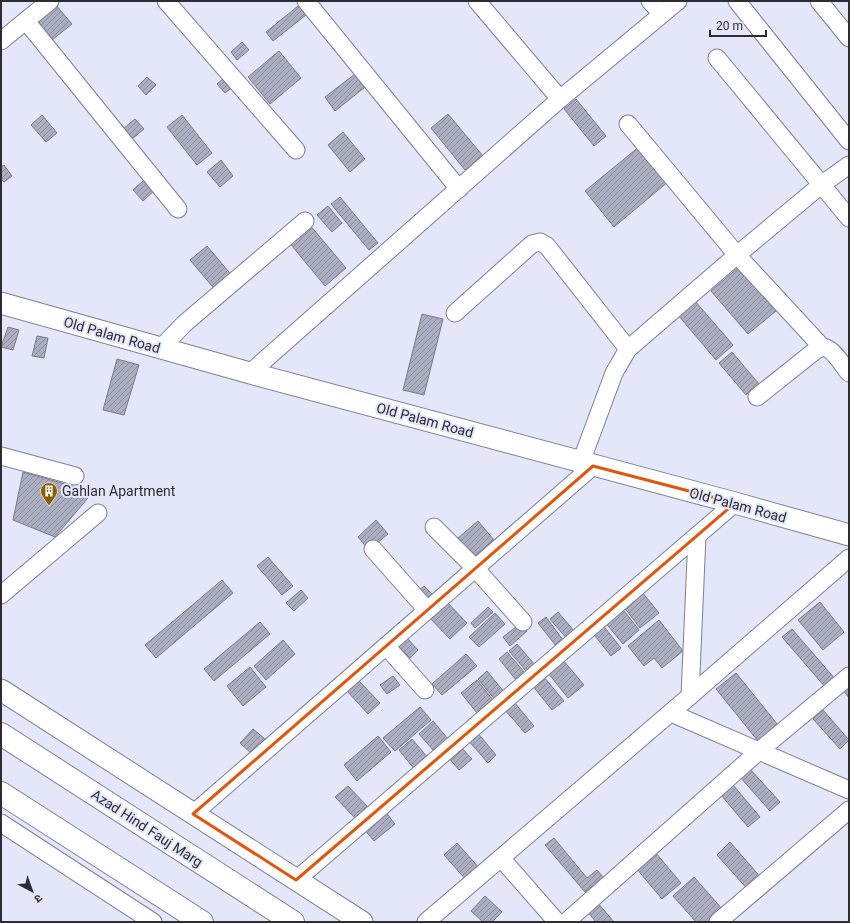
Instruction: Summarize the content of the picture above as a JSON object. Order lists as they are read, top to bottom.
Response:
{
  "streets": {
    "main road": ["Azad Hind Fauj Marg"],
    "street": ["Old Palam Road"]
  },
  "places": {
    "building": ["Gahlan Apartment"]
  },
  "scale_bar": "20 m",
  "north": "bottom right"
}
